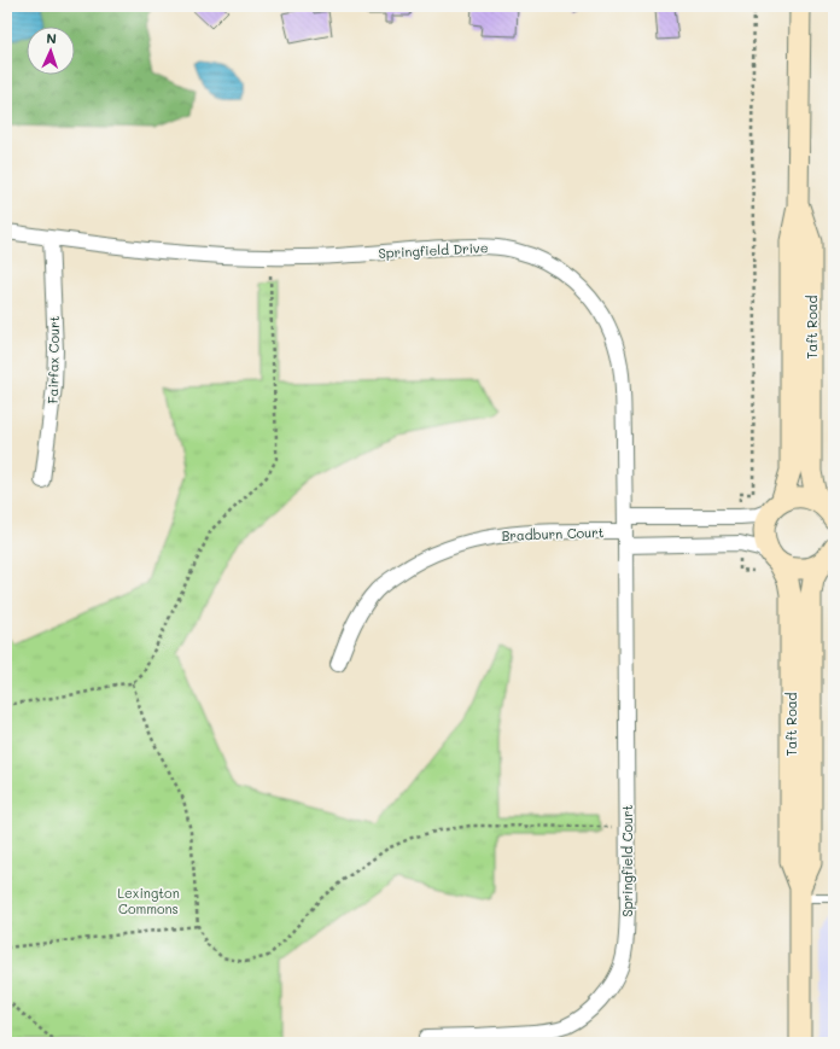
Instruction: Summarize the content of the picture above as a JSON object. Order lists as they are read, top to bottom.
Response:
{
  "streets": {
    "street": [
      "Springfield Drive",
      "Taft Road",
      "Fairfax Court",
      "Bradburn Court",
      "Springfield Court"
    ]
  },
  "crossings": [
    ["Springfield Drive", "Fairfax Court"],
    ["Springfield Drive", "Bradburn Court"],
    ["Springfield Drive", "Springfield Court"],
    ["Taft Road", "Bradburn Court"],
    ["Bradburn Court", "Springfield Court"]
  ],
  "parks": ["Lexington Commons"],
  "north": "top"
}
